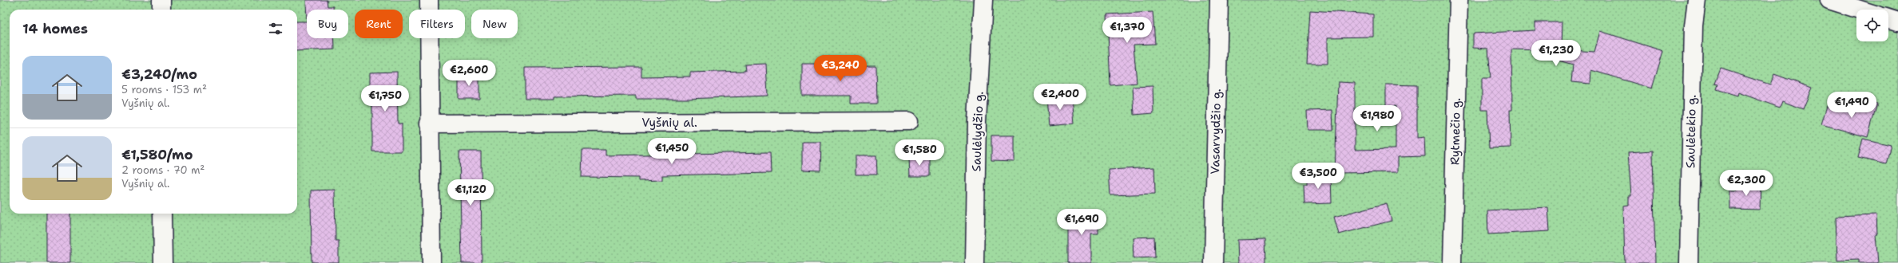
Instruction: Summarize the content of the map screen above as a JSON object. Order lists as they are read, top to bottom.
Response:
{
  "streets": {
    "street": [
      "Vyšnių al.",
      "Saulėlydžio g.",
      "Vasarvydžio g.",
      "Rytmečio g.",
      "Saulėtekio g."
    ]
  },
  "page": {
    "chip": [
      "Buy",
      "Rent",
      "Filters",
      "New"
    ],
    "heading": "14 homes",
    "price": [
      "€1,370",
      "€1,230",
      "€3,240",
      "€2,600",
      "€2,400",
      "€1,750",
      "€1,490",
      "€1,980",
      "€1,450",
      "€1,580",
      "€3,500",
      "€2,300",
      "€1,120",
      "€1,690"
    ],
    "list": [
      {
        "name": "€3,240/mo",
        "note": "5 rooms · 153 m² · Vyšnių al."
      },
      {
        "name": "€1,580/mo",
        "note": "2 rooms · 70 m² · Vyšnių al."
      }
    ]
  }
}
